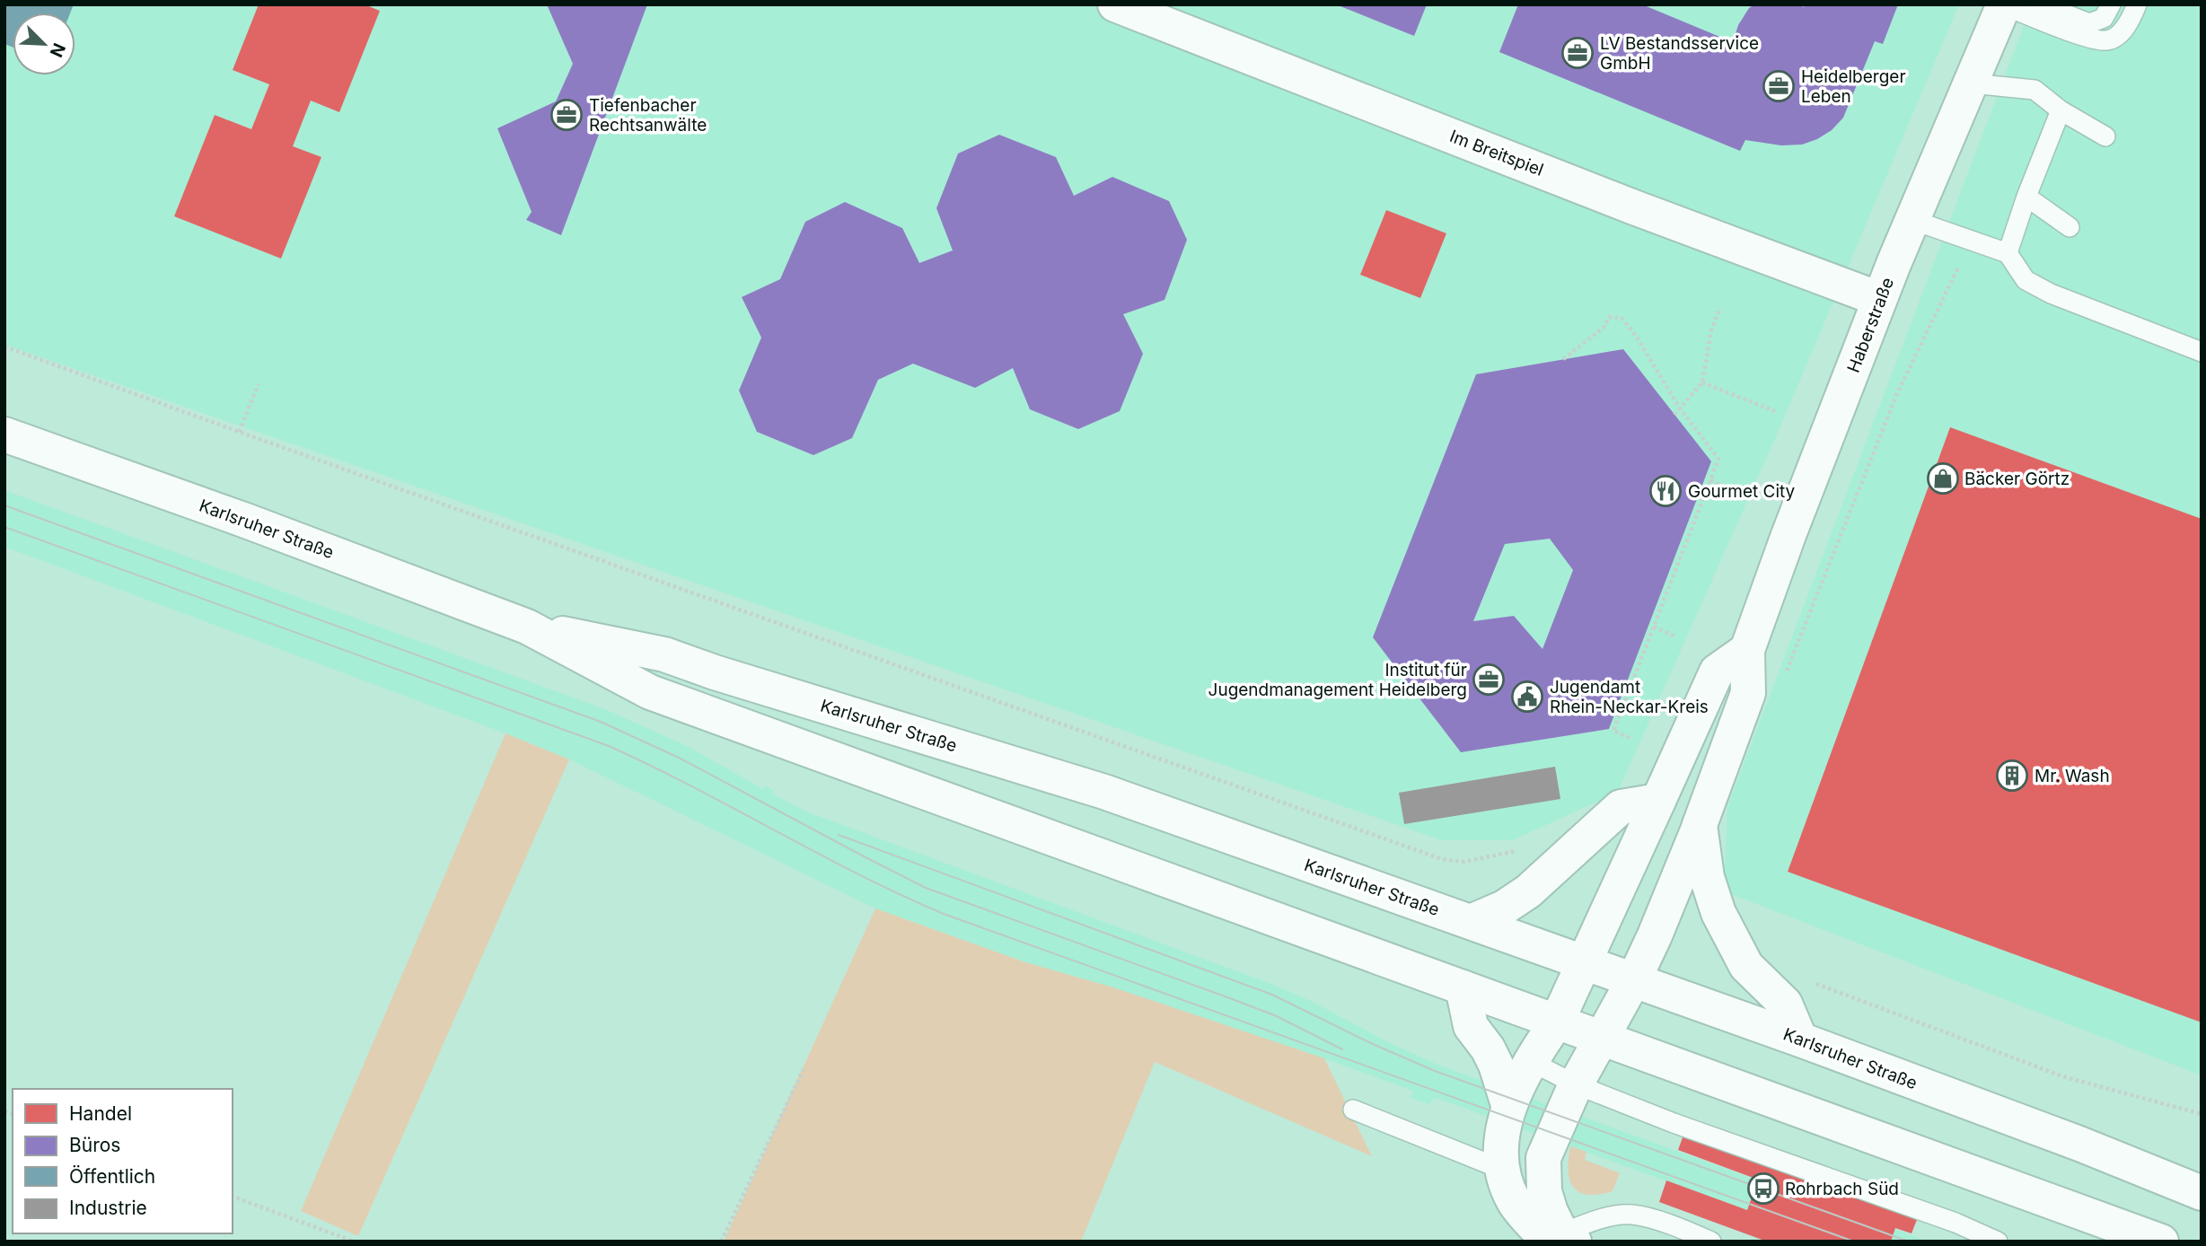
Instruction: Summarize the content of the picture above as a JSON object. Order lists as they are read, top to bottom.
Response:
{
  "streets": {
    "main road": ["Im Breitspiel", "Haberstraße", "Karlsruher Straße"]
  },
  "crossings": [
    ["Im Breitspiel", "Haberstraße"],
    ["Haberstraße", "Karlsruher Straße"]
  ],
  "places": {
    "office": [
      "LV Bestandsservice GmbH",
      "Heidelberger Leben",
      "Tiefenbacher Rechtsanwälte",
      "Institut für Jugendmanagement Heidelberg"
    ],
    "shop": ["Bäcker Görtz"],
    "restaurant": ["Gourmet City"],
    "public building": ["Jugendamt Rhein-Neckar-Kreis"],
    "building": ["Mr. Wash"],
    "bus stop": ["Rohrbach Süd"]
  },
  "legend": [
    "Handel",
    "Büros",
    "Öffentlich",
    "Industrie"
  ],
  "north": "bottom right"
}
